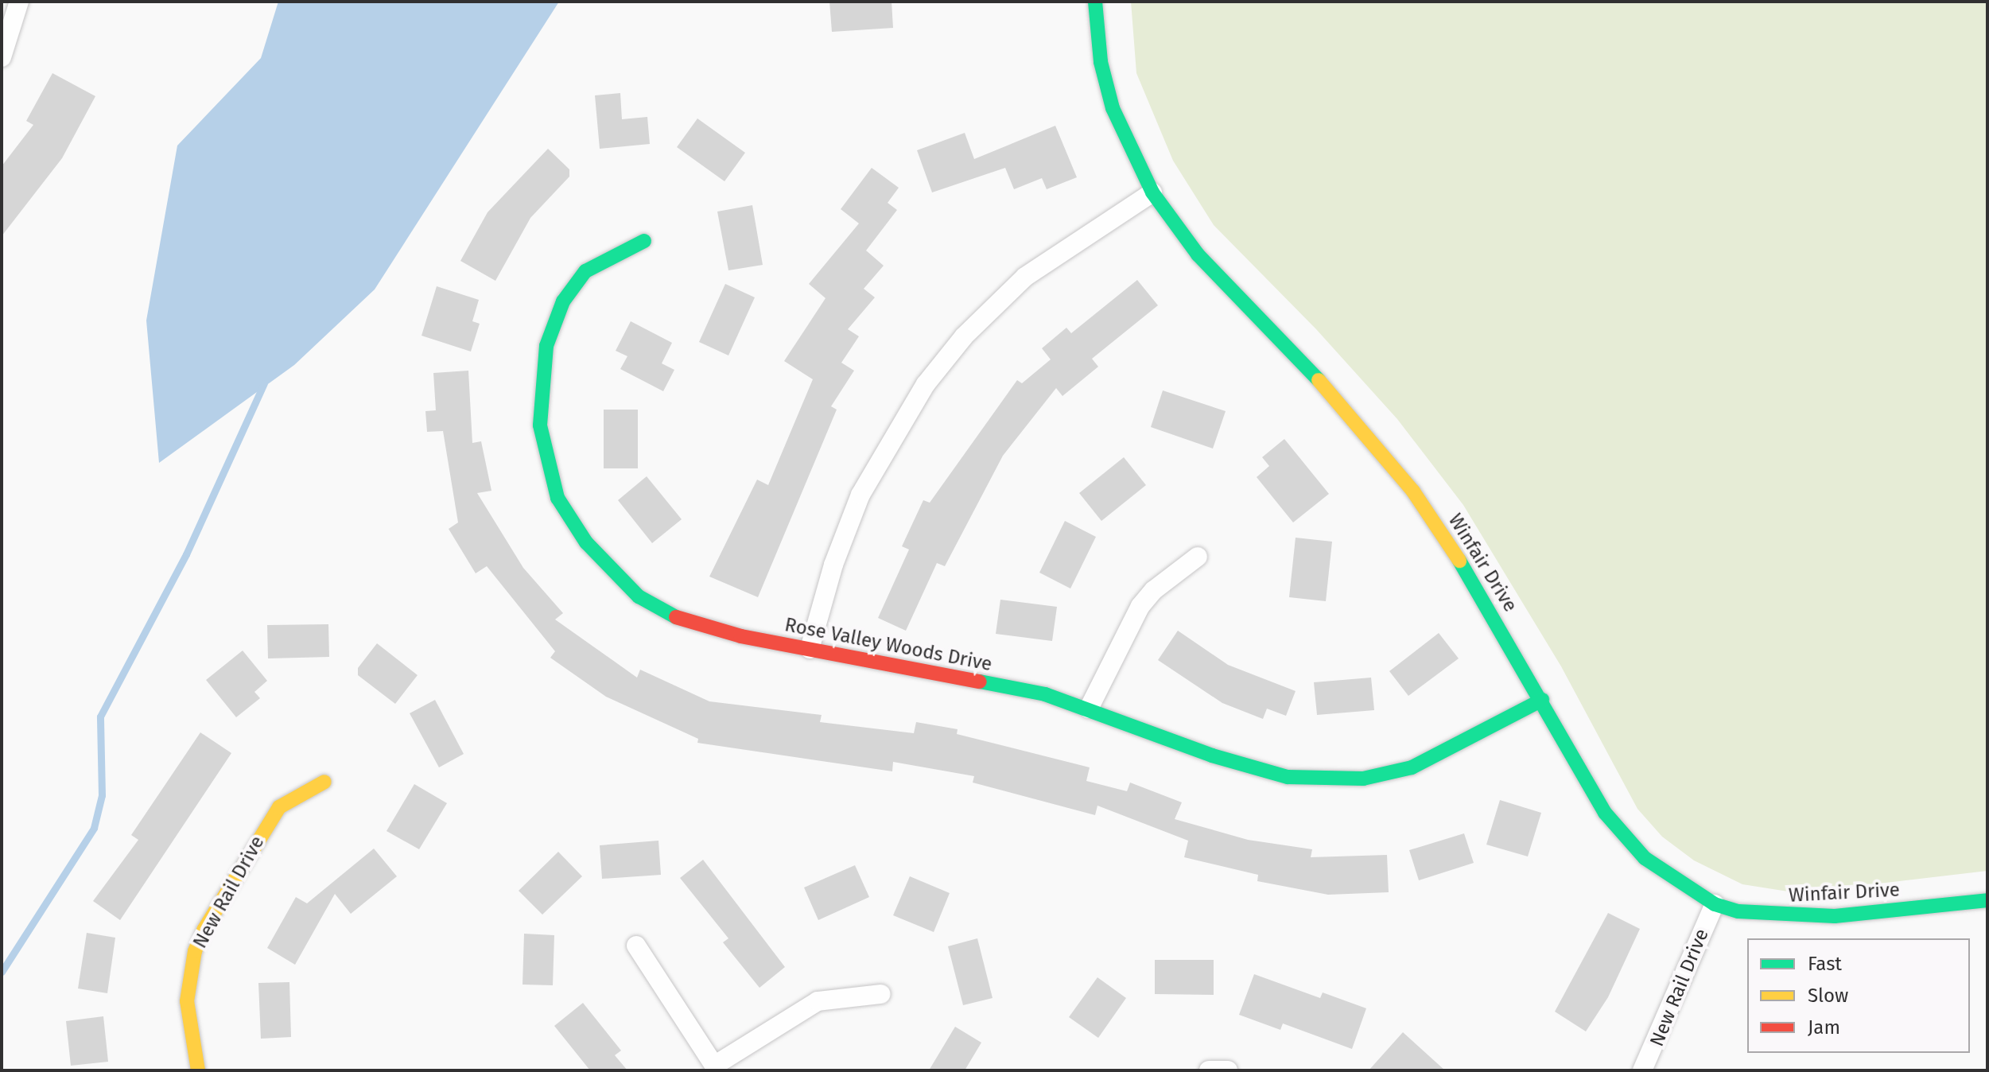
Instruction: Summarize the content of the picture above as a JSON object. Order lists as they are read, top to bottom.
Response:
{
  "streets": {
    "street": ["Winfair Drive", "Rose Valley Woods Drive", "New Rail Drive"]
  },
  "crossings": [
    ["Winfair Drive", "Rose Valley Woods Drive"],
    ["Winfair Drive", "New Rail Drive"]
  ],
  "legend": ["Fast", "Slow", "Jam"]
}
